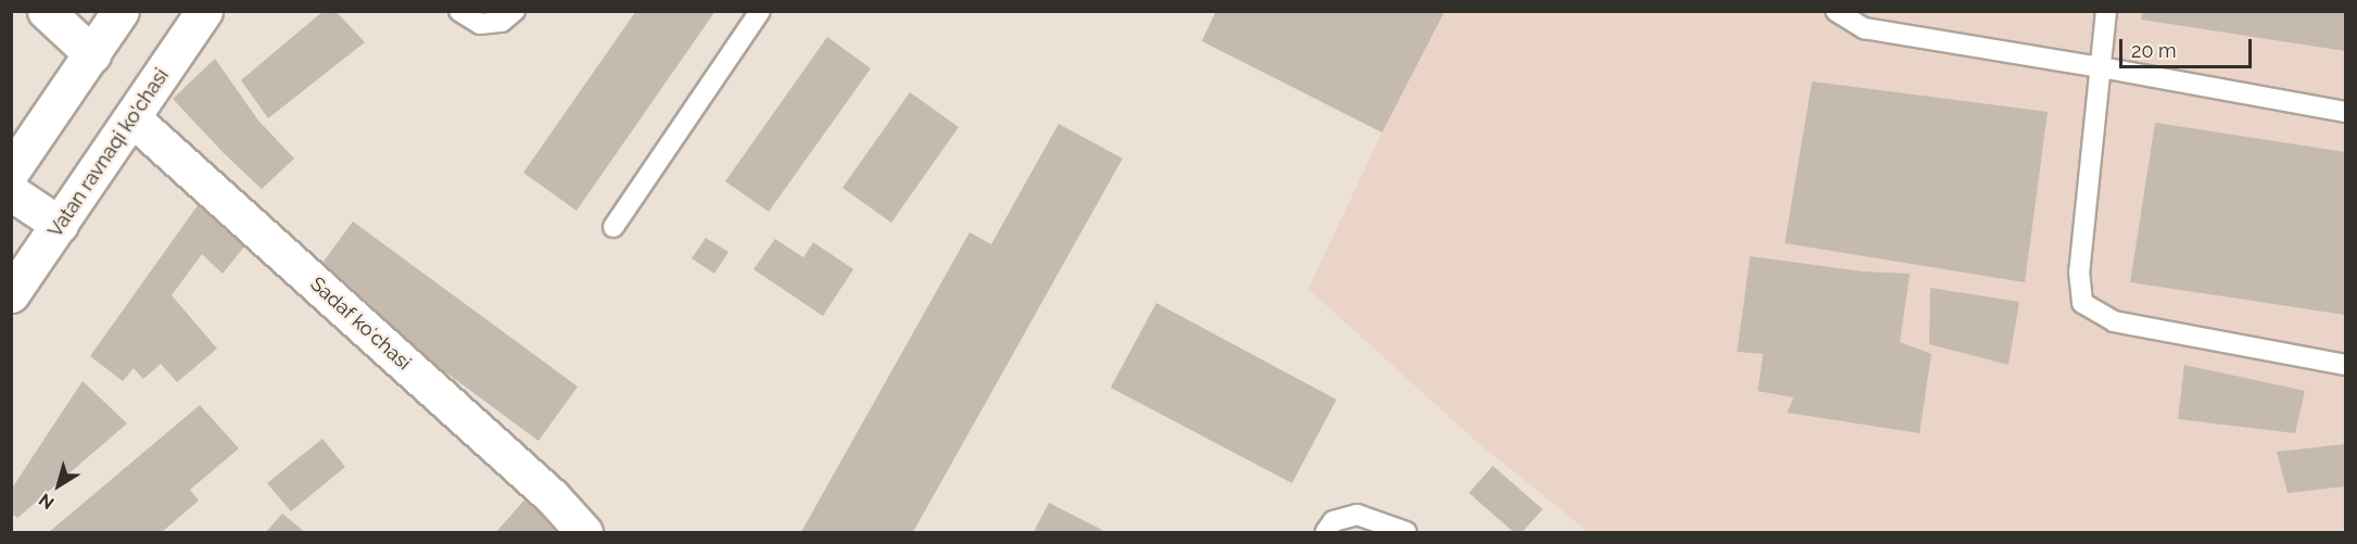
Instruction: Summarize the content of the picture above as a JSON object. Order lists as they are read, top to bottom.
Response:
{
  "streets": {
    "street": ["Vatan ravnaqi ko'chasi", "Sadaf koʻchasi"]
  },
  "crossings": [
    ["Vatan ravnaqi ko'chasi", "Sadaf koʻchasi"]
  ],
  "scale_bar": "20 m",
  "north": "bottom left"
}
